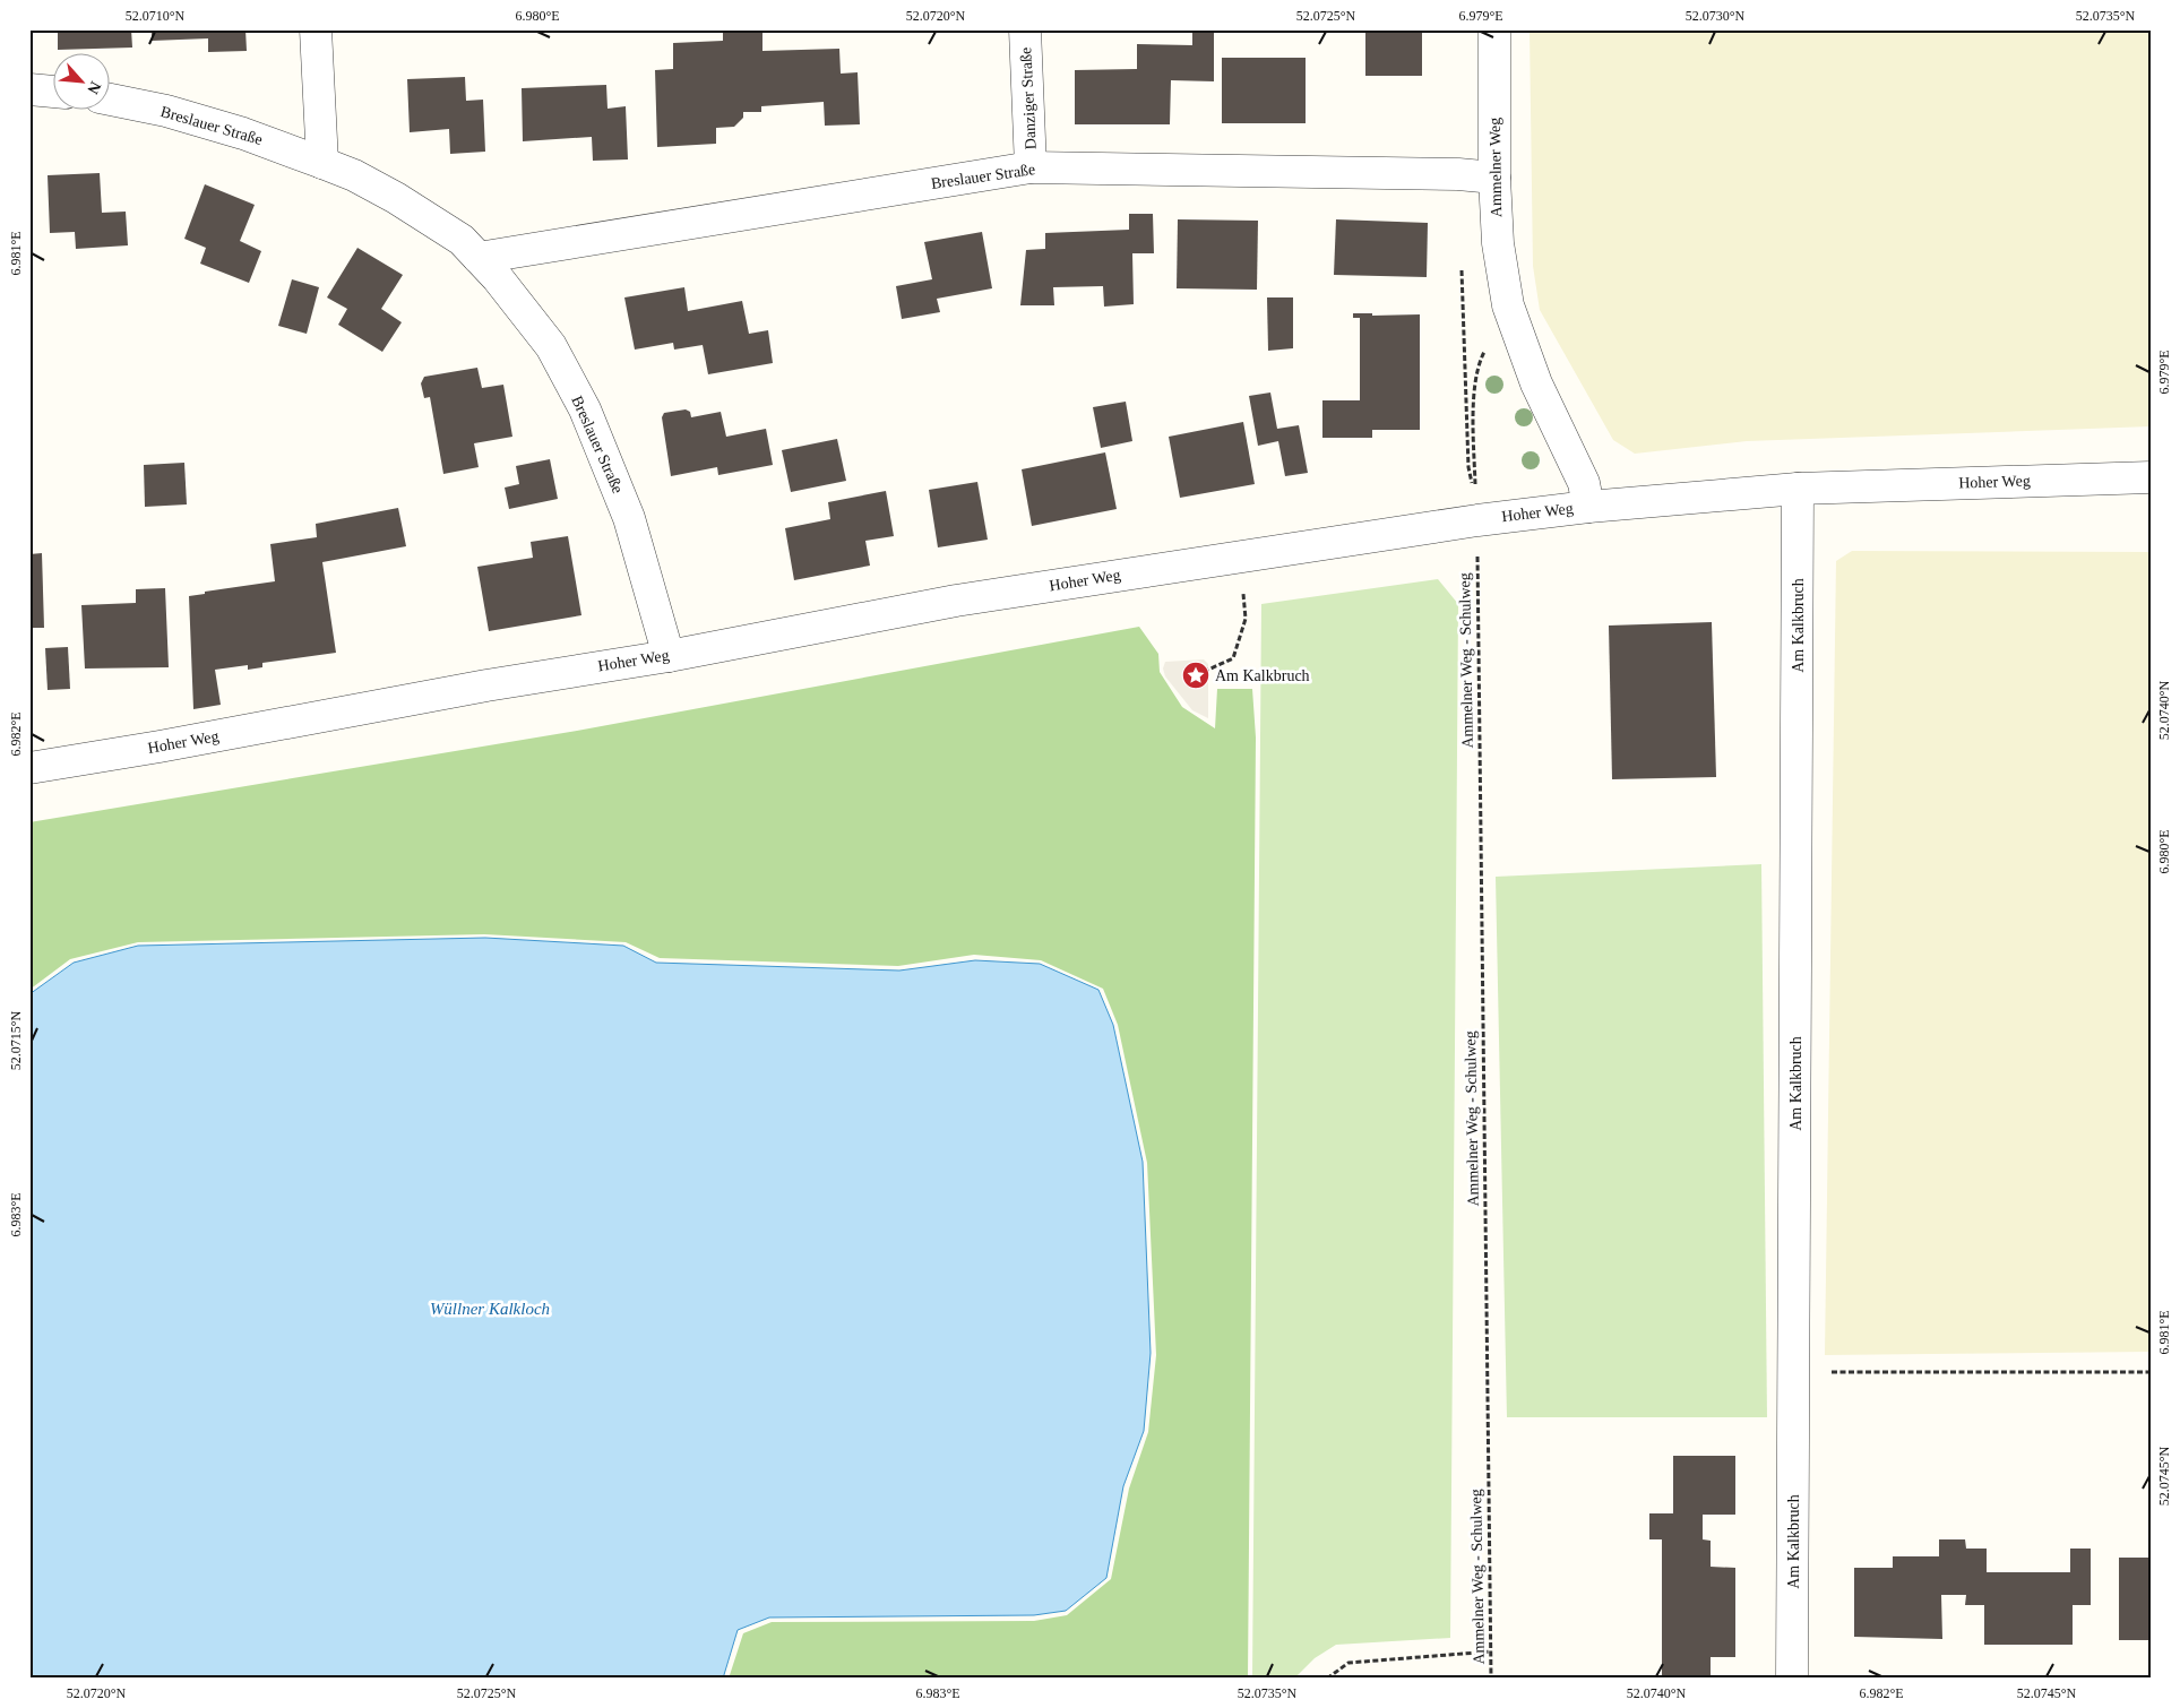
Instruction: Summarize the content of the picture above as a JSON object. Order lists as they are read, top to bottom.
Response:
{
  "streets": {
    "street": [
      "Danziger Straße",
      "Breslauer Straße",
      "Ammelner Weg",
      "Hoher Weg",
      "Am Kalkbruch"
    ],
    "path": ["Ammelner Weg - Schulweg"]
  },
  "crossings": [
    ["Danziger Straße", "Breslauer Straße"],
    ["Breslauer Straße", "Ammelner Weg"],
    ["Breslauer Straße", "Hoher Weg"],
    ["Ammelner Weg", "Hoher Weg"],
    ["Hoher Weg", "Am Kalkbruch"]
  ],
  "water": ["Wüllner Kalkloch"],
  "places": {
    "place": ["Am Kalkbruch"]
  },
  "north": "bottom right",
  "coordinates": [
    "52.0710°N",
    "6.980°E",
    "52.0720°N",
    "52.0725°N",
    "6.979°E",
    "52.0730°N",
    "52.0735°N",
    "6.981°E",
    "52.0740°N",
    "6.982°E",
    "52.0715°N",
    "6.983°E",
    "52.0745°N"
  ]
}
